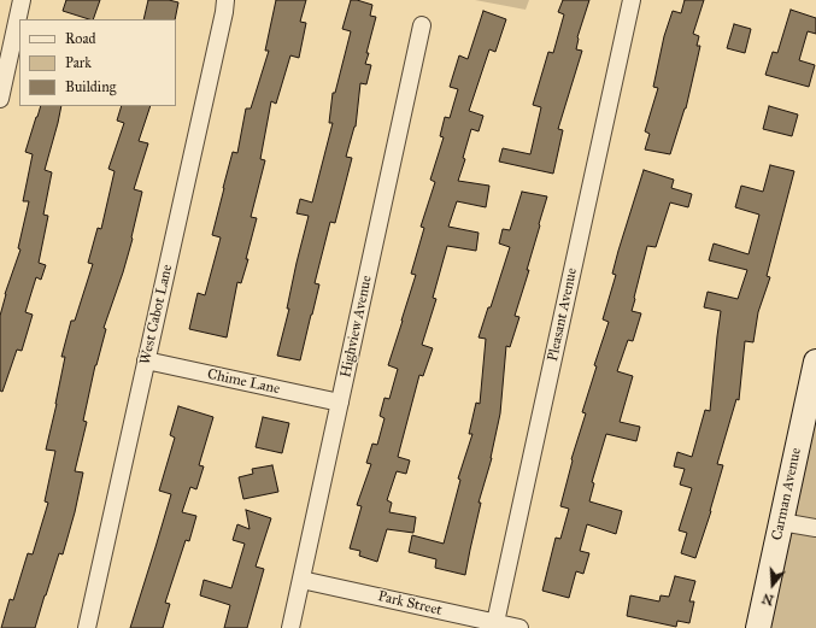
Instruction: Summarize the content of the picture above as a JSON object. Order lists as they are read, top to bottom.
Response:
{
  "streets": {
    "main road": ["Carman Avenue"],
    "street": [
      "West Cabot Lane",
      "Pleasant Avenue",
      "Highview Avenue",
      "Chime Lane",
      "Park Street"
    ]
  },
  "crossings": [
    ["West Cabot Lane", "Chime Lane"],
    ["Pleasant Avenue", "Park Street"],
    ["Highview Avenue", "Chime Lane"],
    ["Highview Avenue", "Park Street"]
  ],
  "legend": ["Road", "Park", "Building"],
  "north": "bottom"
}
